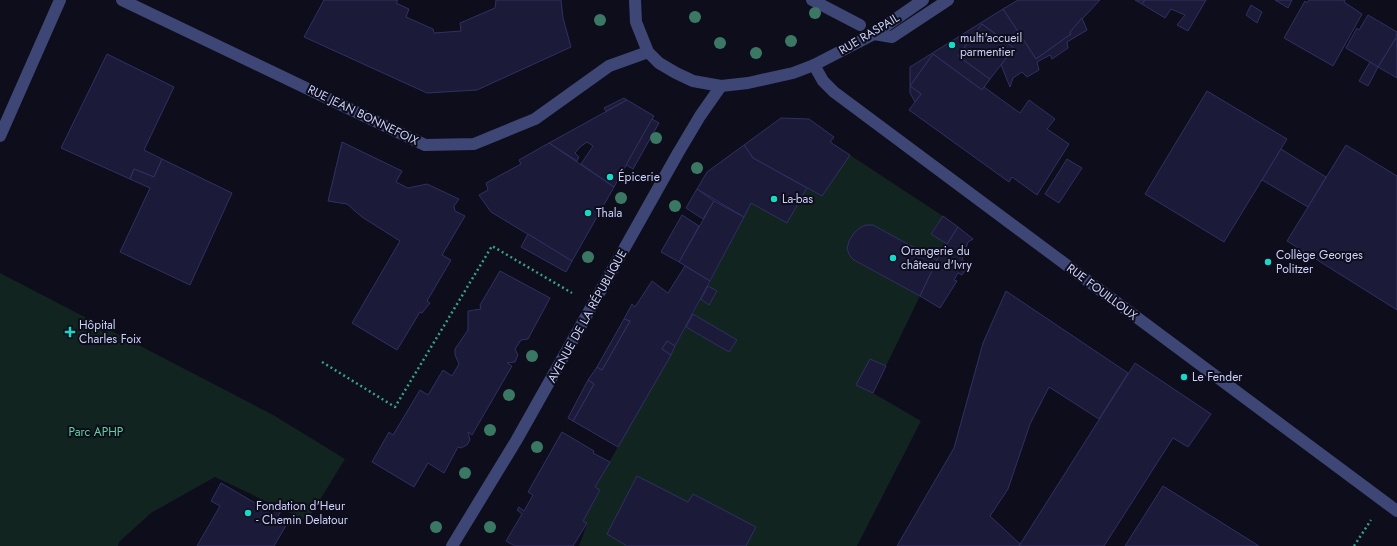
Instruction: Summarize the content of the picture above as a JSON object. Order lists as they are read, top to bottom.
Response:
{
  "streets": {
    "street": [
      "RUE RASPAIL",
      "RUE JEAN BONNEFOIX",
      "RUE FOUILLOUX",
      "AVENUE DE LA RÉPUBLIQUE"
    ]
  },
  "crossings": [
    ["RUE RASPAIL", "RUE JEAN BONNEFOIX"],
    ["RUE RASPAIL", "RUE FOUILLOUX"],
    ["RUE RASPAIL", "AVENUE DE LA RÉPUBLIQUE"]
  ],
  "parks": ["Parc APHP"],
  "places": {
    "other": [
      "multi'accueil parmentier",
      "Épicerie",
      "La-bas",
      "Thala",
      "Orangerie du château d'Ivry",
      "Collège Georges Politzer",
      "Le Fender",
      "Fondation d'Heur - Chemin Delatour"
    ],
    "health": ["Hôpital Charles Foix"]
  }
}
